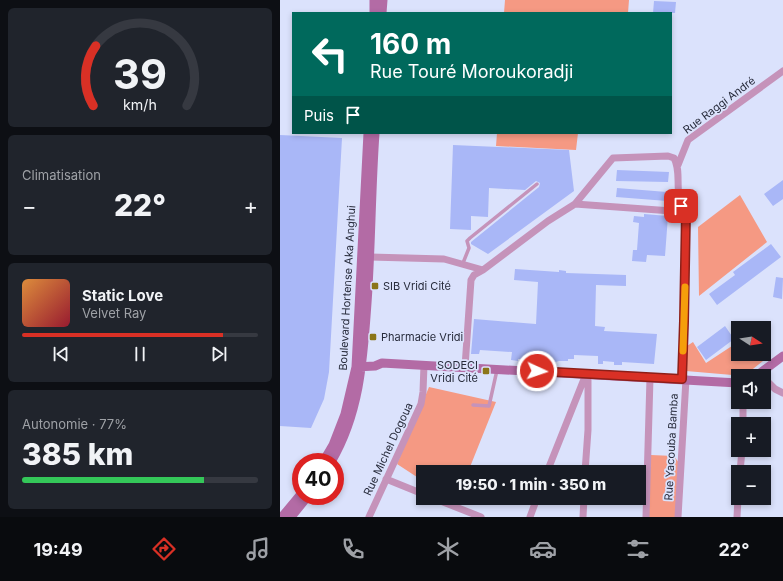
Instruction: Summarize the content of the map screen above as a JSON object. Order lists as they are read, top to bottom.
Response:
{
  "streets": {
    "main road": ["Boulevard Hortense Aka Anghui"],
    "street": ["Rue Raggi André", "Rue Yacouba Bamba", "Rue Michel Dogoua"]
  },
  "places": {
    "transit": ["SIB Vridi Cité", "Pharmacie Vridi", "SODECI Vridi Cité"]
  },
  "north": "right",
  "page": {
    "turn": ["160 m", "Rue Touré Moroukoradji"],
    "then": "Puis",
    "tile": [
      "Climatisation",
      ["Autonomie · 77%", "385 km"]
    ],
    "heat": ["−", "22°", "+"],
    "song": ["Static Love", "Velvet Ray"],
    "map_buttons": ["+", "−"],
    "limit": "40",
    "trip": "19:50 · 1 min · 350 m",
    "tabs": ["19:49", "22°"],
    "gauge": ["39", "km/h"]
  }
}
